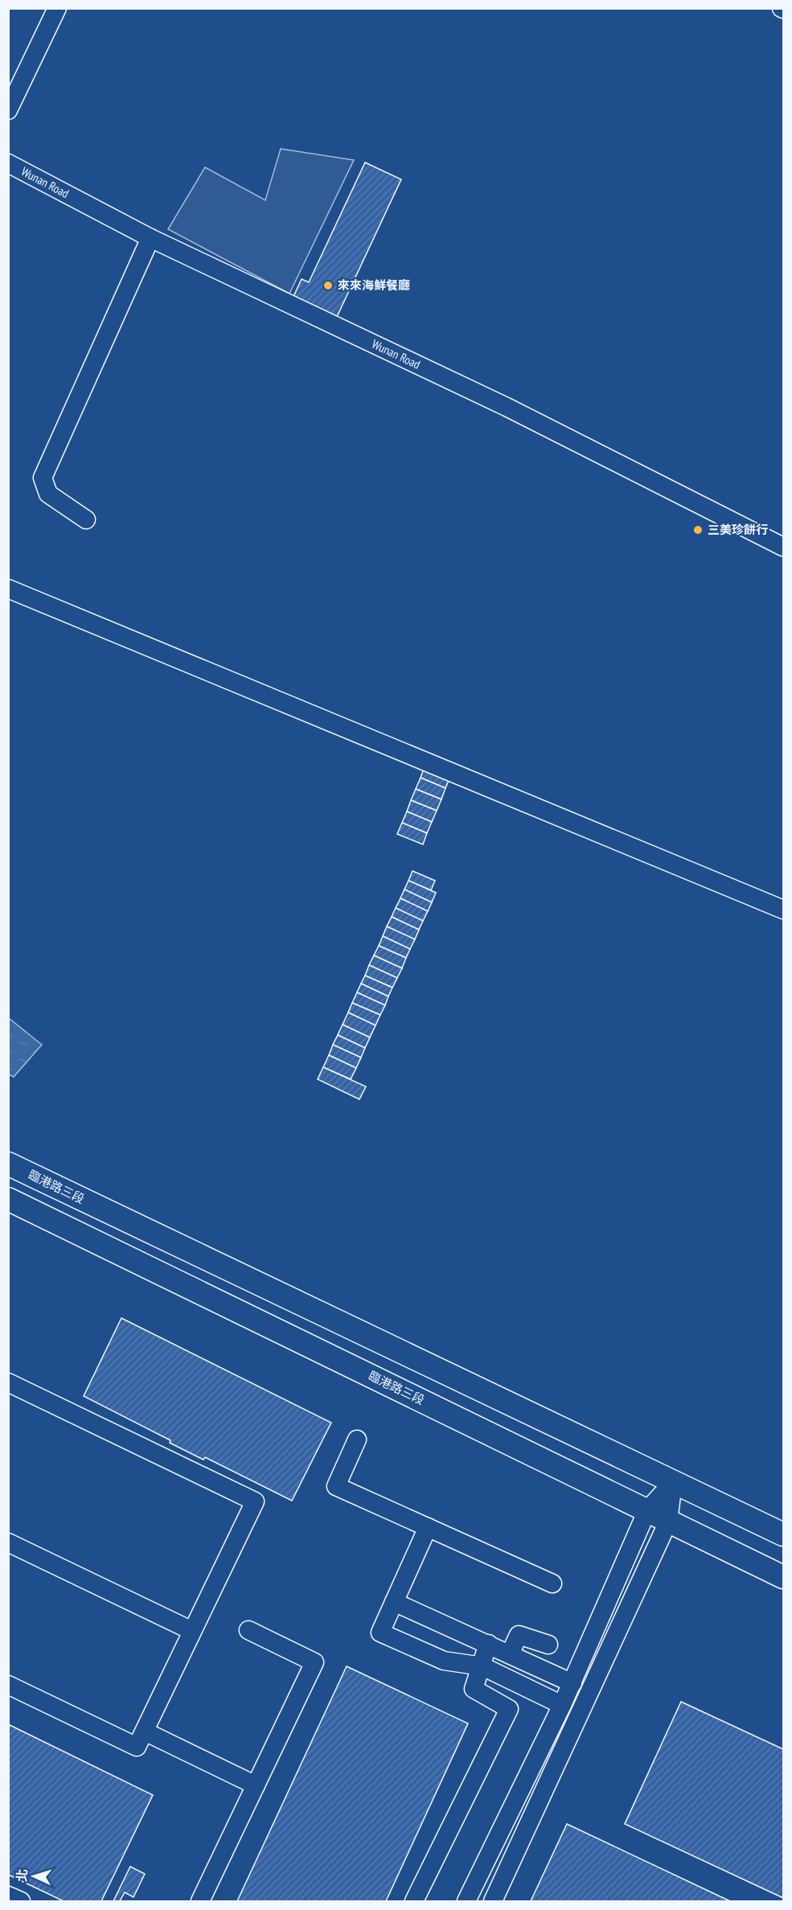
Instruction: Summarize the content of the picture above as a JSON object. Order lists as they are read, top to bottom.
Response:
{
  "streets": {
    "main road": ["臨港路三段"],
    "street": ["Wunan Road"]
  },
  "places": ["來來海鮮餐廳", "三美珍餅行"],
  "north": "left"
}
